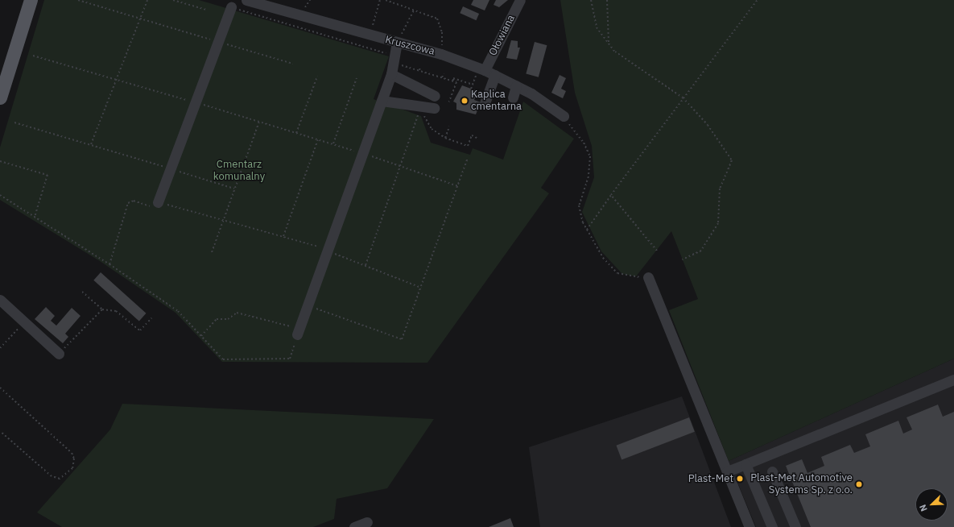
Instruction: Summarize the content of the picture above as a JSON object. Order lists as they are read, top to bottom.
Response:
{
  "streets": {
    "street": ["Ołowiana", "Kruszcowa"]
  },
  "crossings": [
    ["Ołowiana", "Kruszcowa"]
  ],
  "parks": ["Cmentarz komunalny"],
  "places": ["Kaplica cmentarna", "Plast-Met", "Plast-Met Automotive Systems Sp. z o.o."],
  "north": "bottom left"
}
